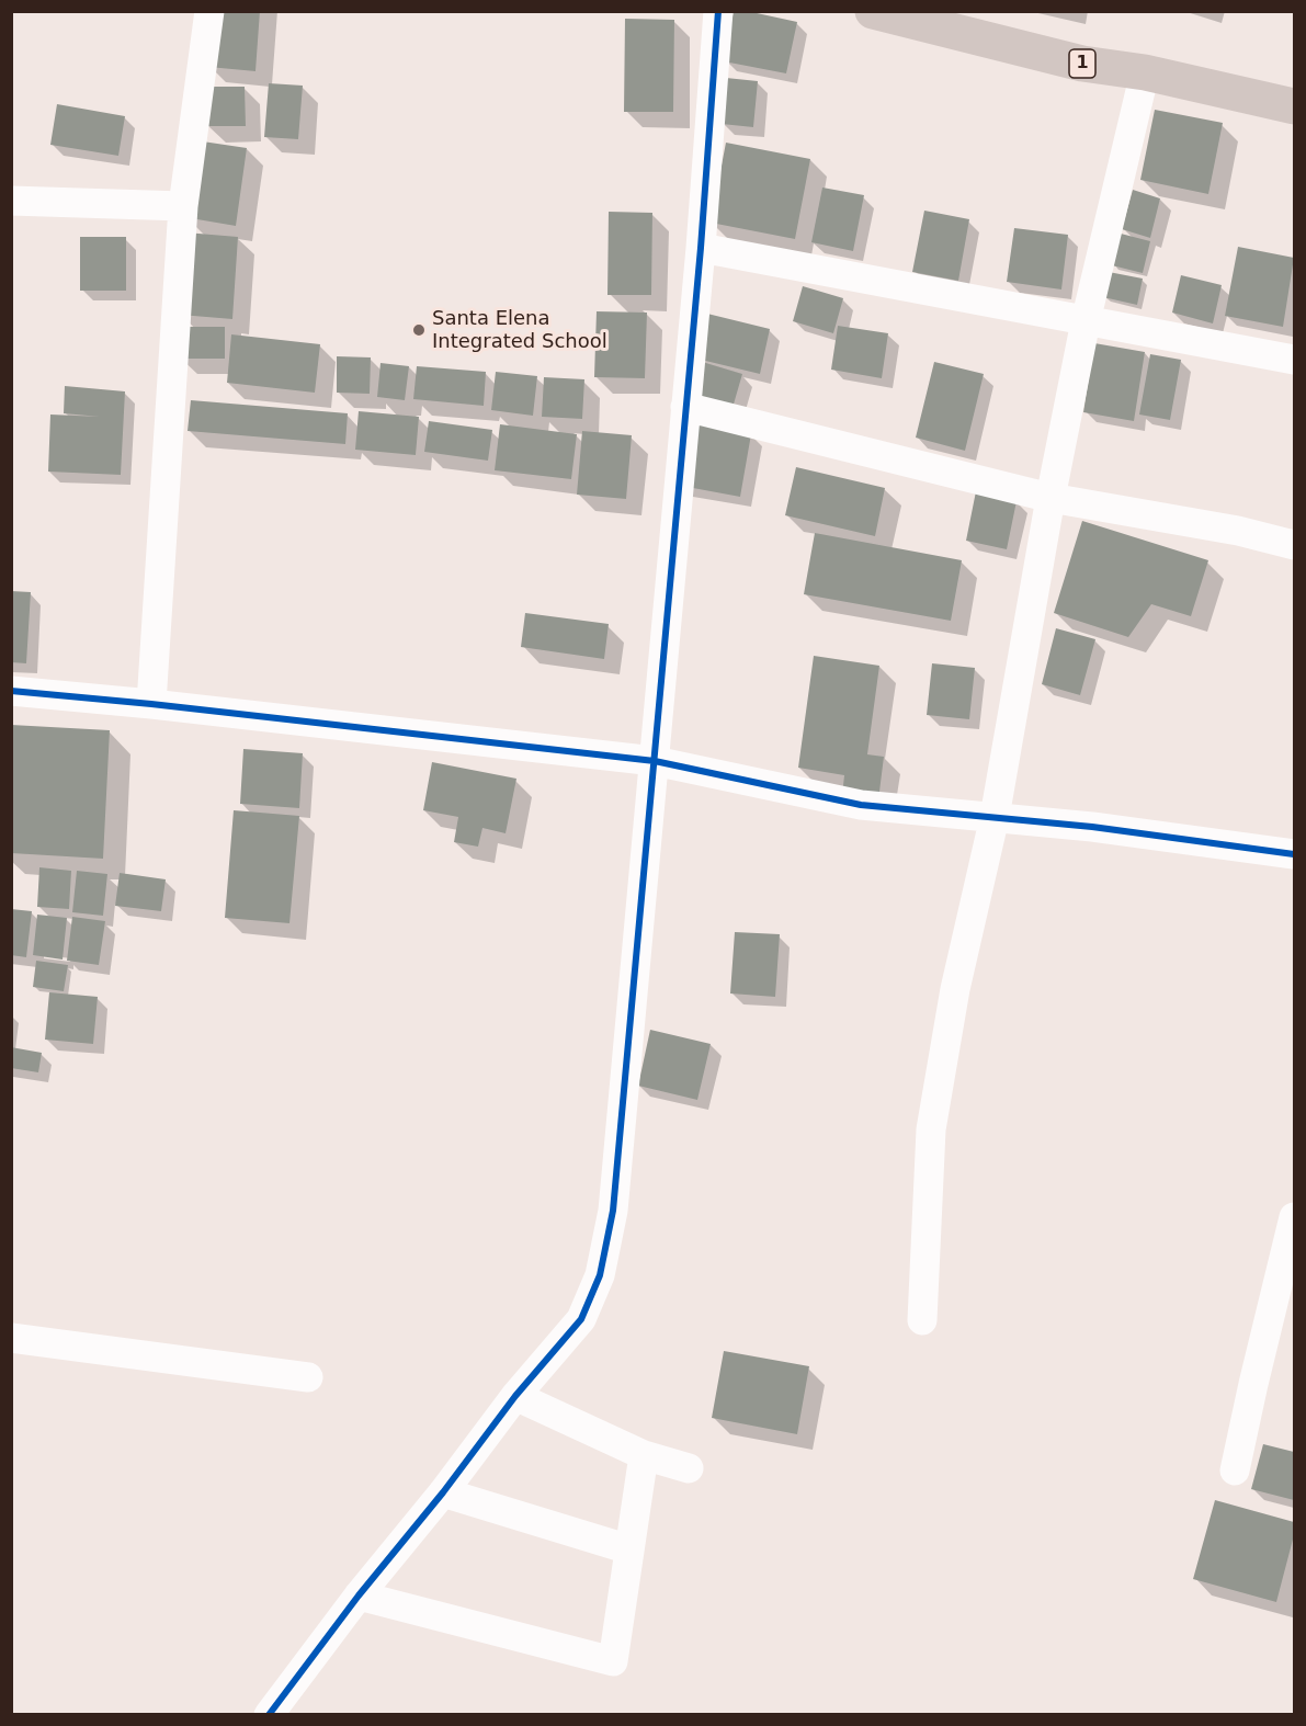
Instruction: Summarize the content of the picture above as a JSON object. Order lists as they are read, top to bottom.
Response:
{
  "streets": {
    "highway": ["1"]
  },
  "places": ["Santa Elena Integrated School"]
}
